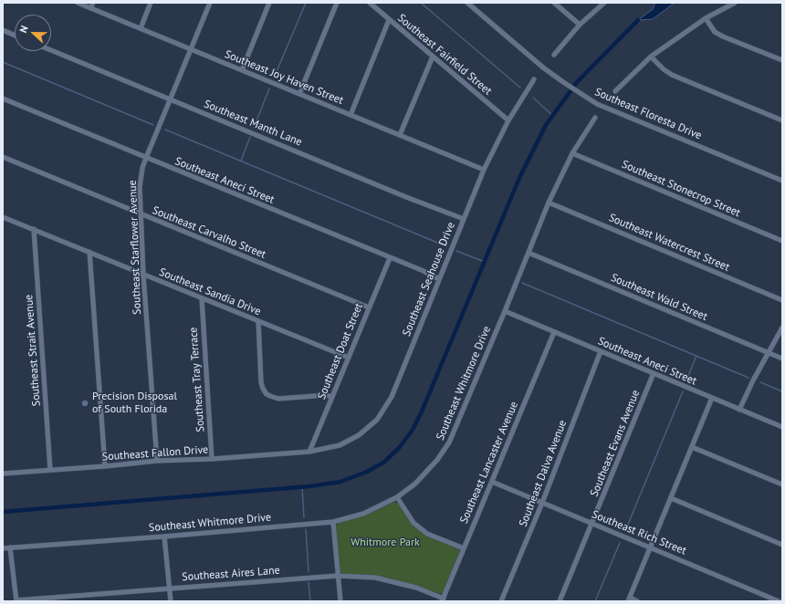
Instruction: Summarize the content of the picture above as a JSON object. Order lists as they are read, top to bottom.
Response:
{
  "streets": {
    "street": [
      "Southeast Fairfield Street",
      "Southeast Joy Haven Street",
      "Southeast Floresta Drive",
      "Southeast Manth Lane",
      "Southeast Aneci Street",
      "Southeast Stonecrop Street",
      "Southeast Carvalho Street",
      "Southeast Watercrest Street",
      "Southeast Starflower Avenue",
      "Southeast Seahouse Drive",
      "Southeast Sandia Drive",
      "Southeast Wald Street",
      "Southeast Strait Avenue",
      "Southeast Doat Street",
      "Southeast Tray Terrace",
      "Southeast Whitmore Drive",
      "Southeast Evans Avenue",
      "Southeast Fallon Drive",
      "Southeast Lancaster Avenue",
      "Southeast Dalva Avenue",
      "Southeast Rich Street",
      "Southeast Aires Lane"
    ]
  },
  "crossings": [
    ["Southeast Fairfield Street", "Southeast Seahouse Drive"],
    ["Southeast Joy Haven Street", "Southeast Starflower Avenue"],
    ["Southeast Joy Haven Street", "Southeast Seahouse Drive"],
    ["Southeast Manth Lane", "Southeast Starflower Avenue"],
    ["Southeast Manth Lane", "Southeast Seahouse Drive"],
    ["Southeast Aneci Street", "Southeast Starflower Avenue"],
    ["Southeast Aneci Street", "Southeast Seahouse Drive"],
    ["Southeast Aneci Street", "Southeast Doat Street"],
    ["Southeast Aneci Street", "Southeast Whitmore Drive"],
    ["Southeast Aneci Street", "Southeast Evans Avenue"],
    ["Southeast Aneci Street", "Southeast Lancaster Avenue"],
    ["Southeast Aneci Street", "Southeast Dalva Avenue"],
    ["Southeast Stonecrop Street", "Southeast Whitmore Drive"],
    ["Southeast Carvalho Street", "Southeast Starflower Avenue"],
    ["Southeast Carvalho Street", "Southeast Doat Street"],
    ["Southeast Watercrest Street", "Southeast Whitmore Drive"],
    ["Southeast Starflower Avenue", "Southeast Sandia Drive"],
    ["Southeast Starflower Avenue", "Southeast Fallon Drive"],
    ["Southeast Seahouse Drive", "Southeast Doat Street"],
    ["Southeast Seahouse Drive", "Southeast Fallon Drive"],
    ["Southeast Sandia Drive", "Southeast Strait Avenue"],
    ["Southeast Sandia Drive", "Southeast Doat Street"],
    ["Southeast Sandia Drive", "Southeast Tray Terrace"],
    ["Southeast Wald Street", "Southeast Whitmore Drive"],
    ["Southeast Strait Avenue", "Southeast Fallon Drive"],
    ["Southeast Doat Street", "Southeast Fallon Drive"],
    ["Southeast Tray Terrace", "Southeast Fallon Drive"],
    ["Southeast Evans Avenue", "Southeast Rich Street"],
    ["Southeast Lancaster Avenue", "Southeast Rich Street"],
    ["Southeast Lancaster Avenue", "Southeast Aires Lane"],
    ["Southeast Dalva Avenue", "Southeast Rich Street"]
  ],
  "parks": ["Whitmore Park"],
  "places": ["Precision Disposal of South Florida"],
  "north": "left"
}
